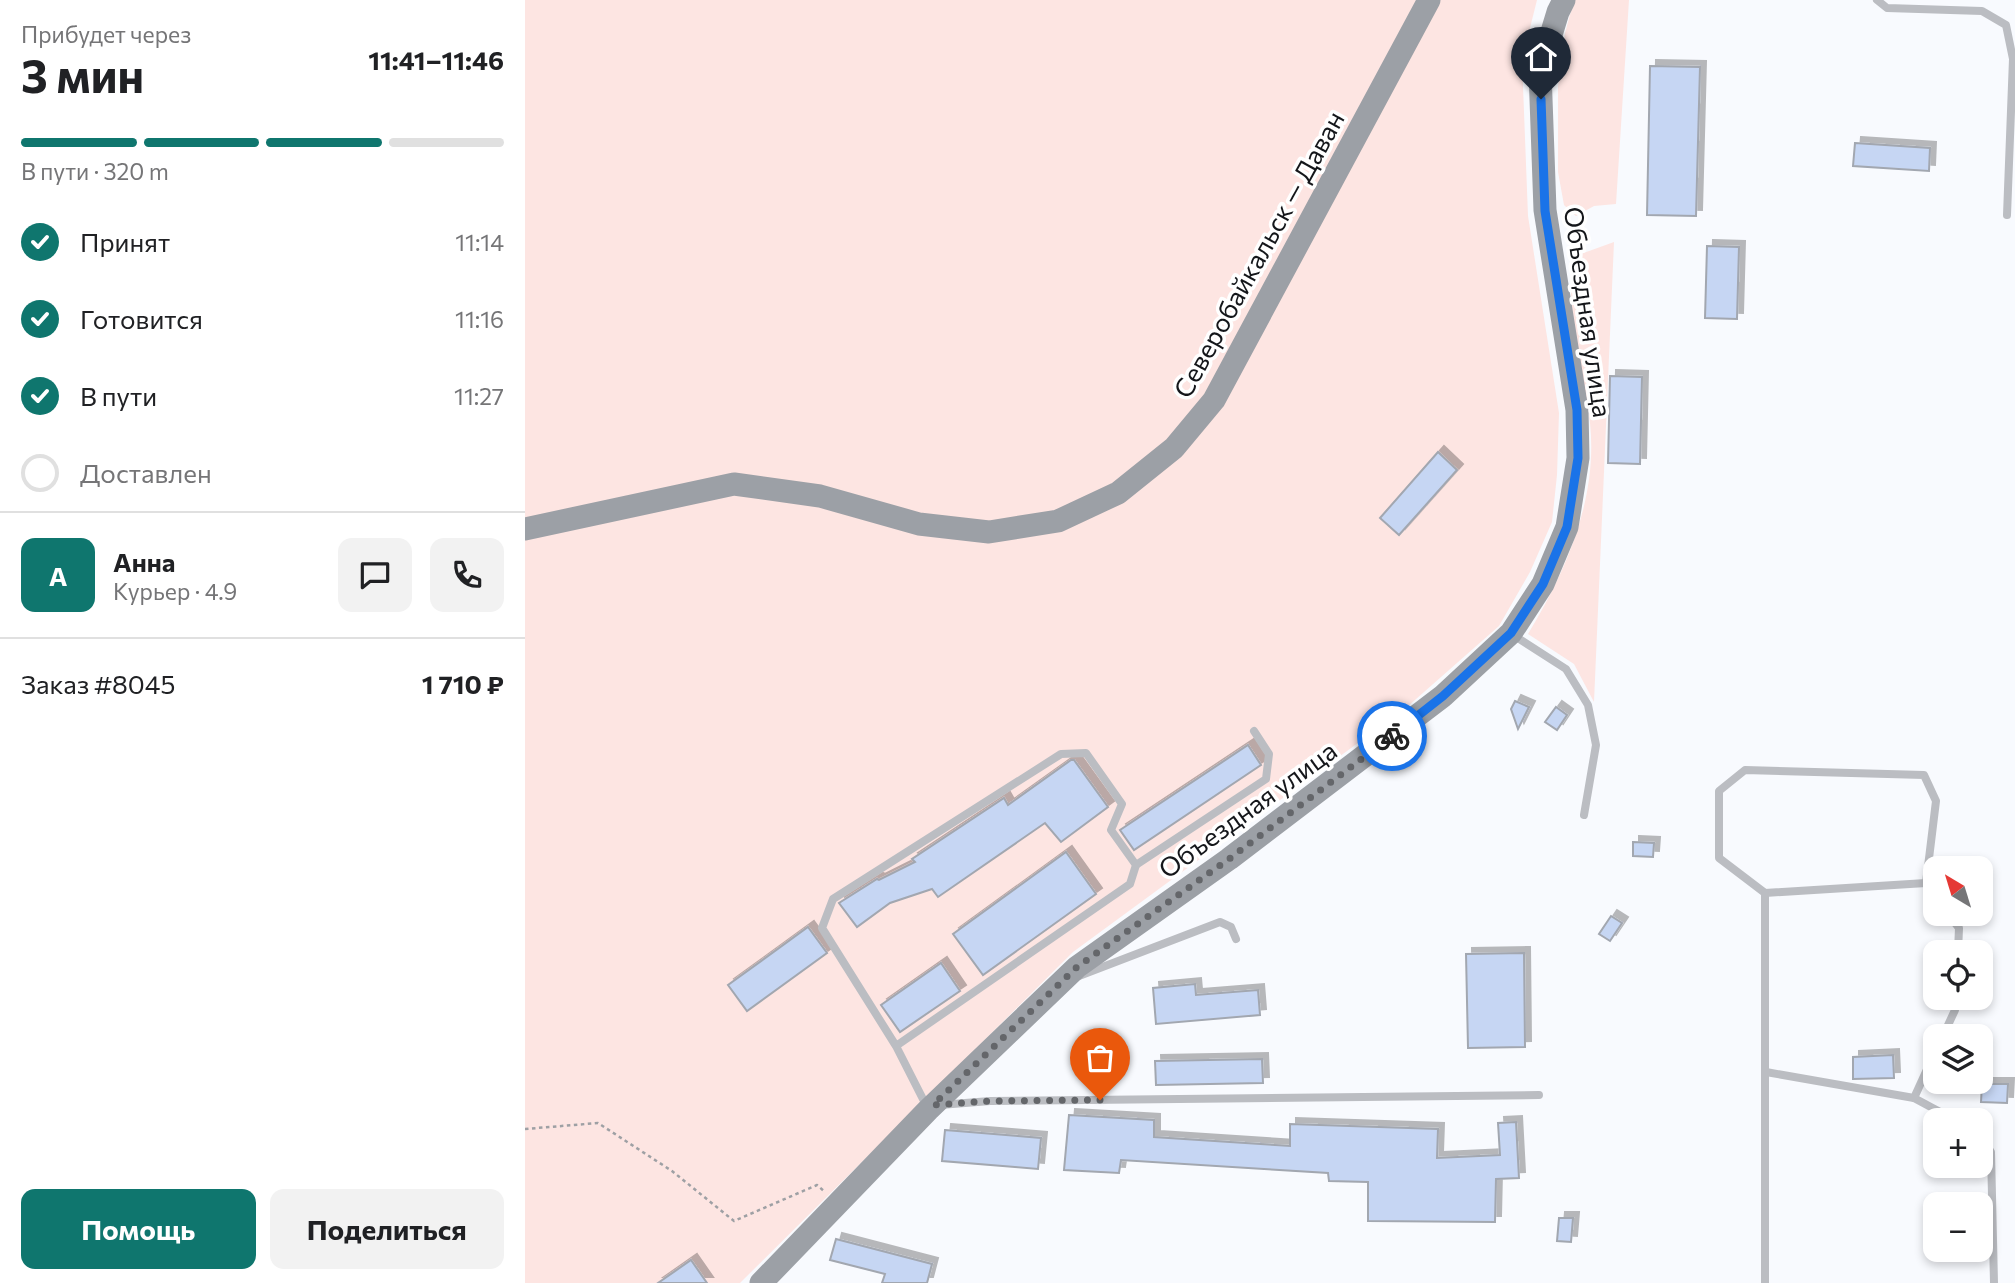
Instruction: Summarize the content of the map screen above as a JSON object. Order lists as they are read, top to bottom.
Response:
{
  "streets": {
    "street": ["Северобайкальск — Даван", "Объездная улица"]
  },
  "north": "top left",
  "page": {
    "heading": ["3 мин", "Прибудет через", "11:41–11:46"],
    "panel": [
      "Анна",
      "Курьер · 4.9",
      "Заказ #8045",
      "1 710 ₽"
    ],
    "bar": "В пути · 320 m",
    "list": [
      ["Принят", "11:14"],
      ["Готовится", "11:16"],
      ["В пути", "11:27"],
      "Доставлен"
    ],
    "round": "А",
    "map_buttons": ["+", "−"],
    "buttons": ["Помощь", "Поделиться"]
  }
}
